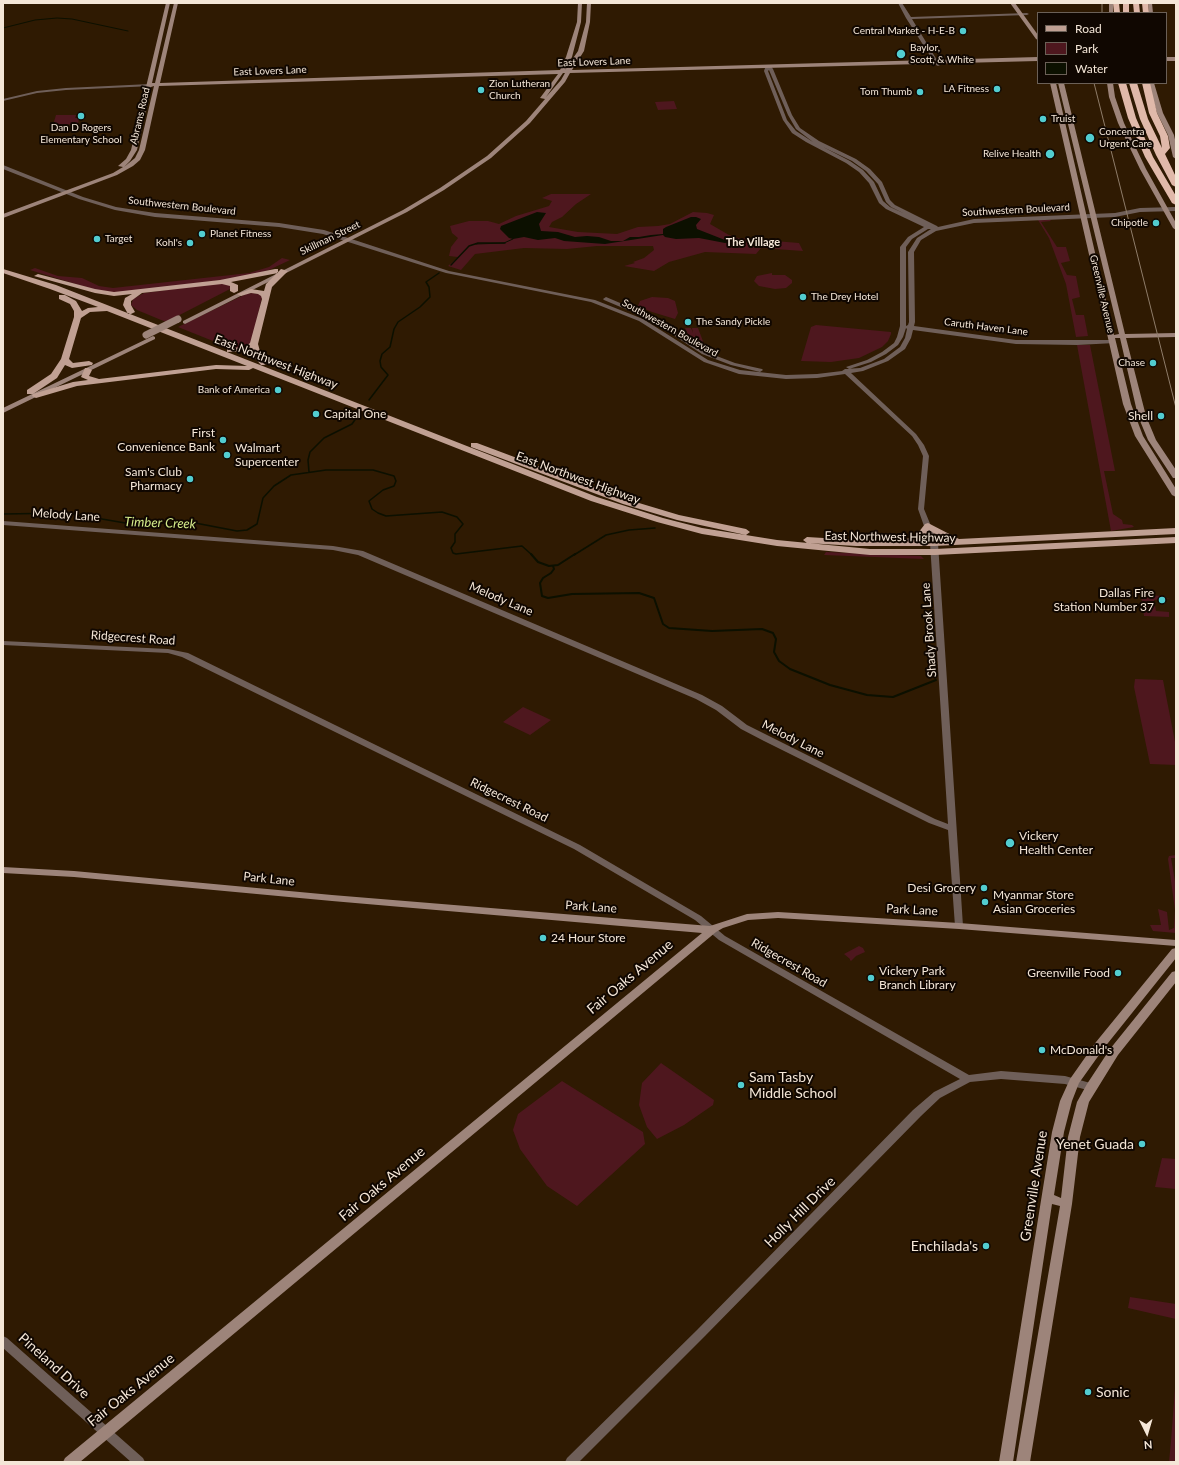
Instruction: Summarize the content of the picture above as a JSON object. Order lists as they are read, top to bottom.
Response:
{
  "streets": {
    "main road": [
      "East Lovers Lane",
      "Abrams Road",
      "Skillman Street",
      "Greenville Avenue",
      "Caruth Haven Lane",
      "East Northwest Highway",
      "Park Lane",
      "Fair Oaks Avenue"
    ],
    "street": [
      "Southwestern Boulevard",
      "Melody Lane",
      "Shady Brook Lane",
      "Ridgecrest Road",
      "Holly Hill Drive",
      "Pineland Drive"
    ]
  },
  "crossings": [
    ["East Lovers Lane", "Abrams Road"],
    ["East Lovers Lane", "Skillman Street"],
    ["Abrams Road", "Southwestern Boulevard"],
    ["Southwestern Boulevard", "Skillman Street"],
    ["Southwestern Boulevard", "Greenville Avenue"],
    ["Southwestern Boulevard", "Caruth Haven Lane"],
    ["Southwestern Boulevard", "Shady Brook Lane"],
    ["Greenville Avenue", "Caruth Haven Lane"],
    ["Greenville Avenue", "Holly Hill Drive"],
    ["East Northwest Highway", "Shady Brook Lane"],
    ["Melody Lane", "Shady Brook Lane"],
    ["Shady Brook Lane", "Park Lane"],
    ["Ridgecrest Road", "Park Lane"],
    ["Ridgecrest Road", "Fair Oaks Avenue"],
    ["Ridgecrest Road", "Holly Hill Drive"],
    ["Park Lane", "Fair Oaks Avenue"],
    ["Fair Oaks Avenue", "Pineland Drive"]
  ],
  "districts": ["The Village"],
  "water": ["Timber Creek"],
  "places": [
    "Central Market - H-E-B",
    "Baylor, Scott, & White",
    "LA Fitness",
    "Zion Lutheran Church",
    "Tom Thumb",
    "Dan D Rogers Elementary School",
    "Truist",
    "Concentra Urgent Care",
    "Relive Health",
    "Chipotle",
    "Planet Fitness",
    "Target",
    "Kohl's",
    "The Drey Hotel",
    "The Sandy Pickle",
    "Chase",
    "Bank of America",
    "Capital One",
    "Shell",
    "First Convenience Bank",
    "Walmart Supercenter",
    "Sam's Club Pharmacy",
    "Dallas Fire Station Number 37",
    "Vickery Health Center",
    "Desi Grocery",
    "Myanmar Store Asian Groceries",
    "24 Hour Store",
    "Greenville Food",
    "Vickery Park Branch Library",
    "McDonald's",
    "Sam Tasby Middle School",
    "Yenet Guada",
    "Enchilada's",
    "Sonic"
  ],
  "legend": ["Road", "Park", "Water"],
  "north": "bottom"
}
